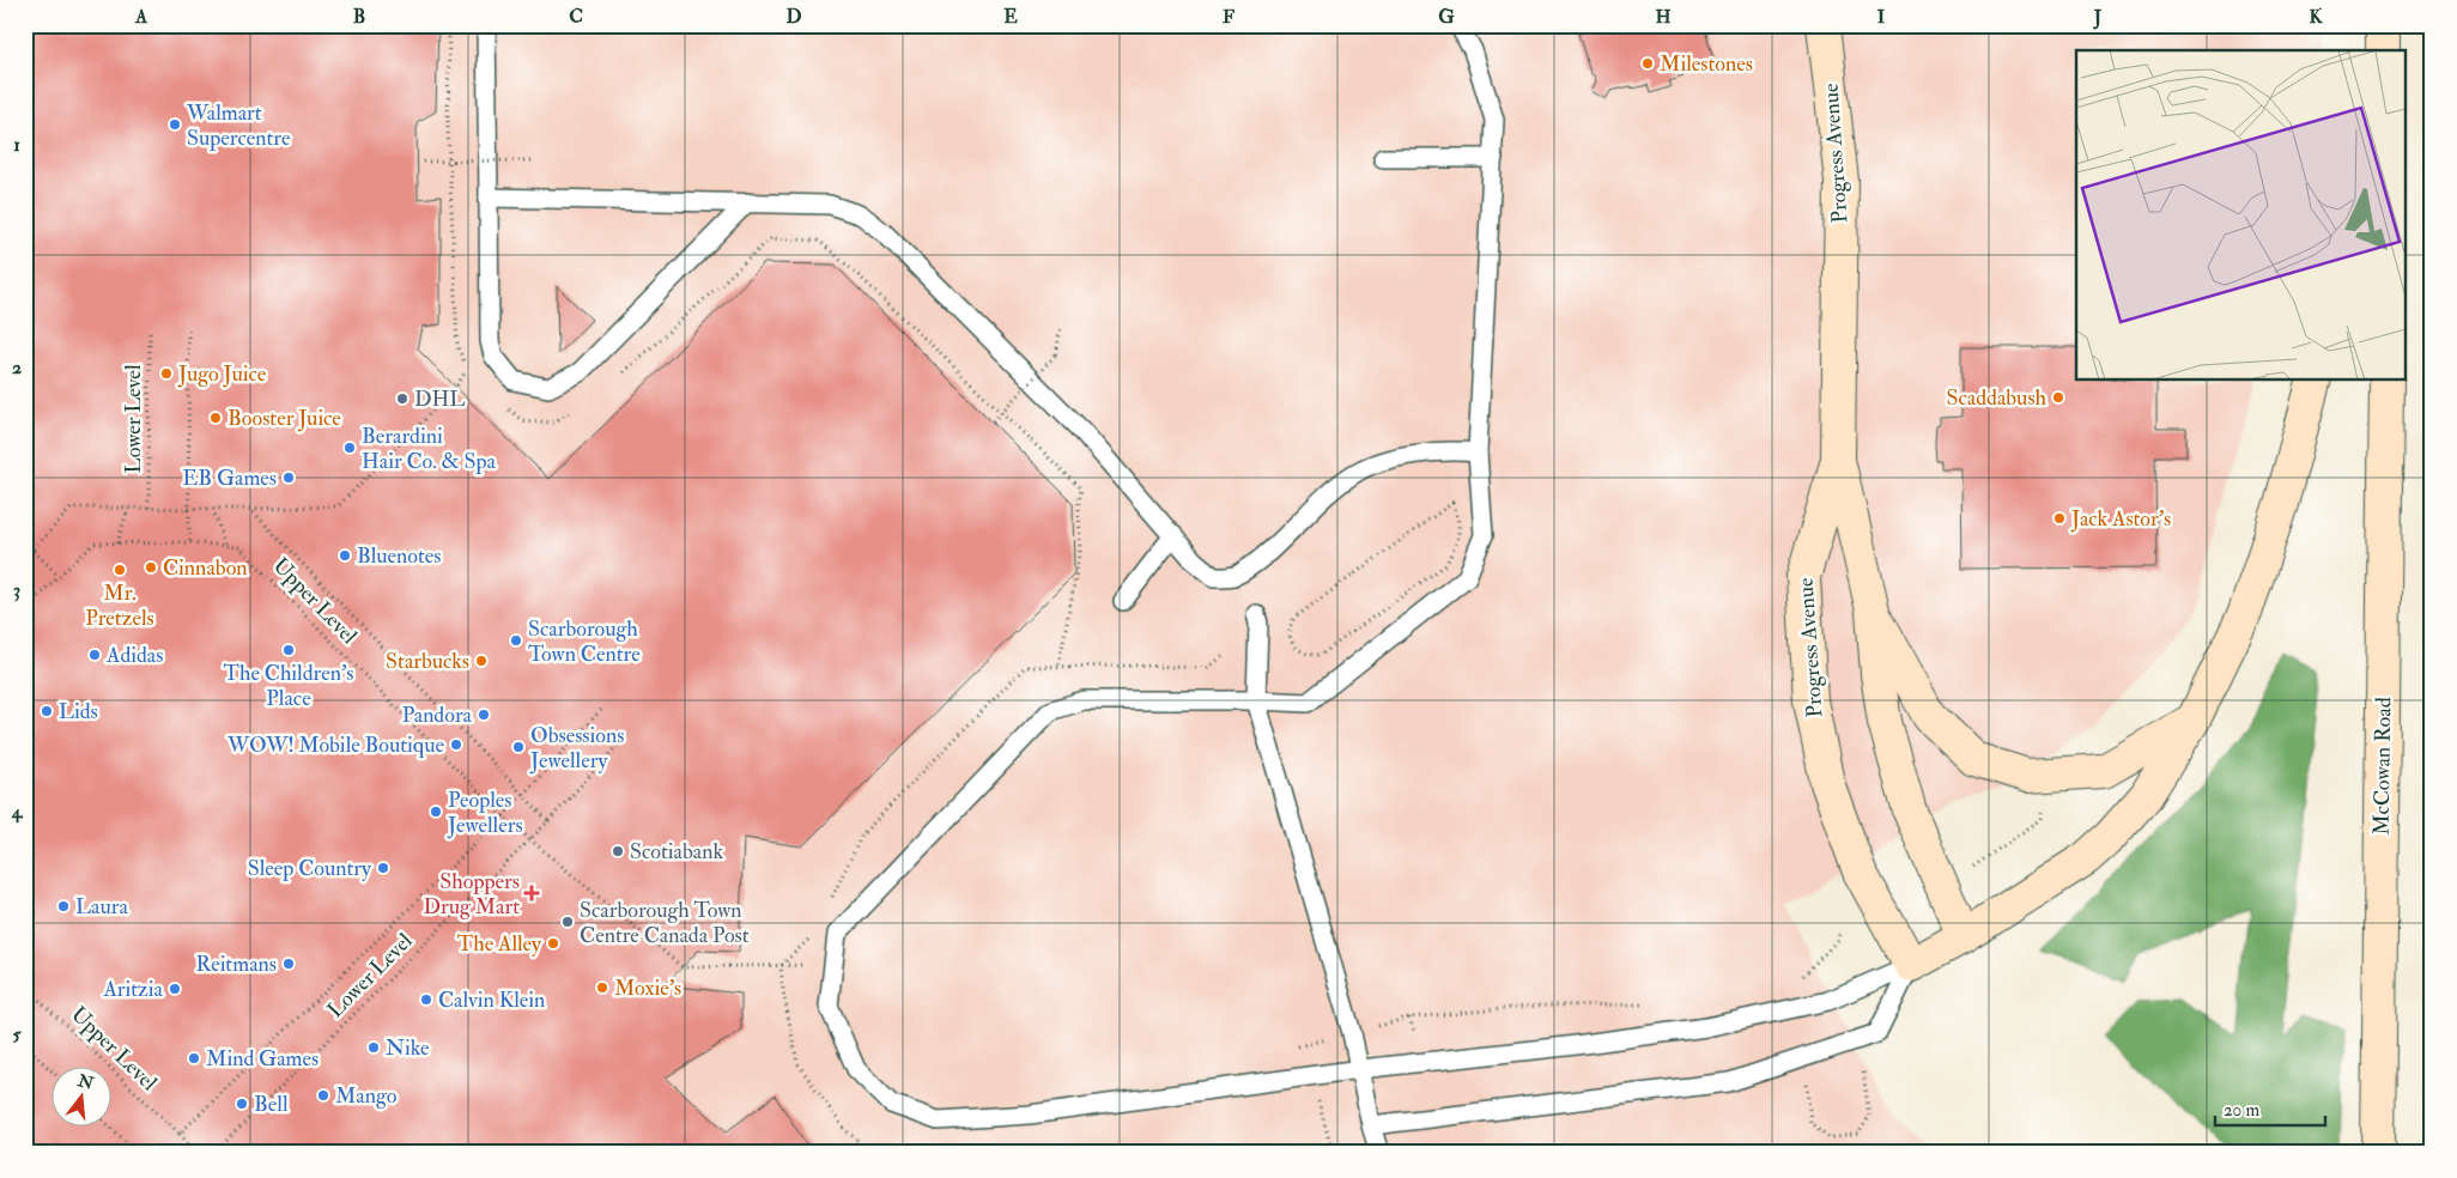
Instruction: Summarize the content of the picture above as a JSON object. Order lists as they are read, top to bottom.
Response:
{
  "streets": {
    "main road": ["Progress Avenue", "McCowan Road"],
    "path": ["Lower Level", "Upper Level"]
  },
  "places": {
    "other": [
      "Milestones",
      "Walmart Supercentre",
      "Jugo Juice",
      "Scaddabush",
      "DHL",
      "Booster Juice",
      "Berardini Hair Co. & Spa",
      "EB Games",
      "Jack Astor's",
      "Bluenotes",
      "Cinnabon",
      "Mr. Pretzels",
      "Scarborough Town Centre",
      "The Children's Place",
      "Adidas",
      "Starbucks",
      "Lids",
      "Pandora",
      "WOW! Mobile Boutique",
      "Obsessions Jewellery",
      "Peoples Jewellers",
      "Scotiabank",
      "Sleep Country",
      "Laura",
      "Scarborough Town Centre Canada Post",
      "The Alley",
      "Reitmans",
      "Moxie's",
      "Aritzia",
      "Calvin Klein",
      "Nike",
      "Mind Games",
      "Mango",
      "Bell"
    ],
    "health": ["Shoppers Drug Mart"]
  },
  "scale_bar": "20 m",
  "north": "top",
  "grid": {
    "columns": [
      "A",
      "B",
      "C",
      "D",
      "E",
      "F",
      "G",
      "H",
      "I",
      "J",
      "K"
    ],
    "rows": [
      "1",
      "2",
      "3",
      "4",
      "5"
    ]
  }
}
